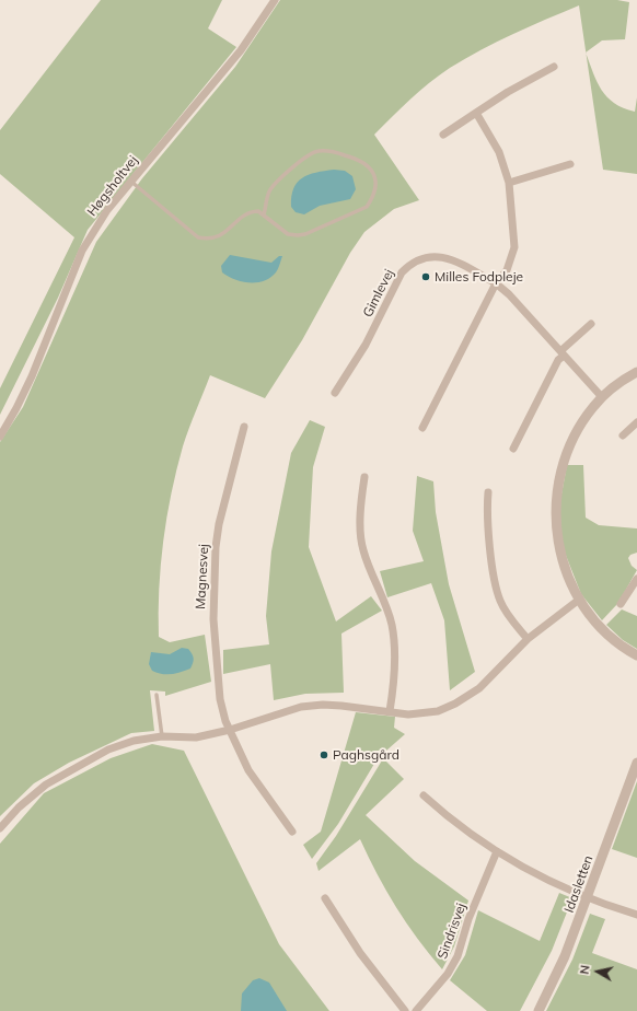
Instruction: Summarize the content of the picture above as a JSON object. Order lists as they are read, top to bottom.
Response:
{
  "streets": {
    "street": [
      "Høgsholtvej",
      "Gimlevej",
      "Magnesvej",
      "Idasletten",
      "Sindrisvej"
    ]
  },
  "places": ["Milles Fodpleje", "Paghsgård"],
  "north": "left"
}
